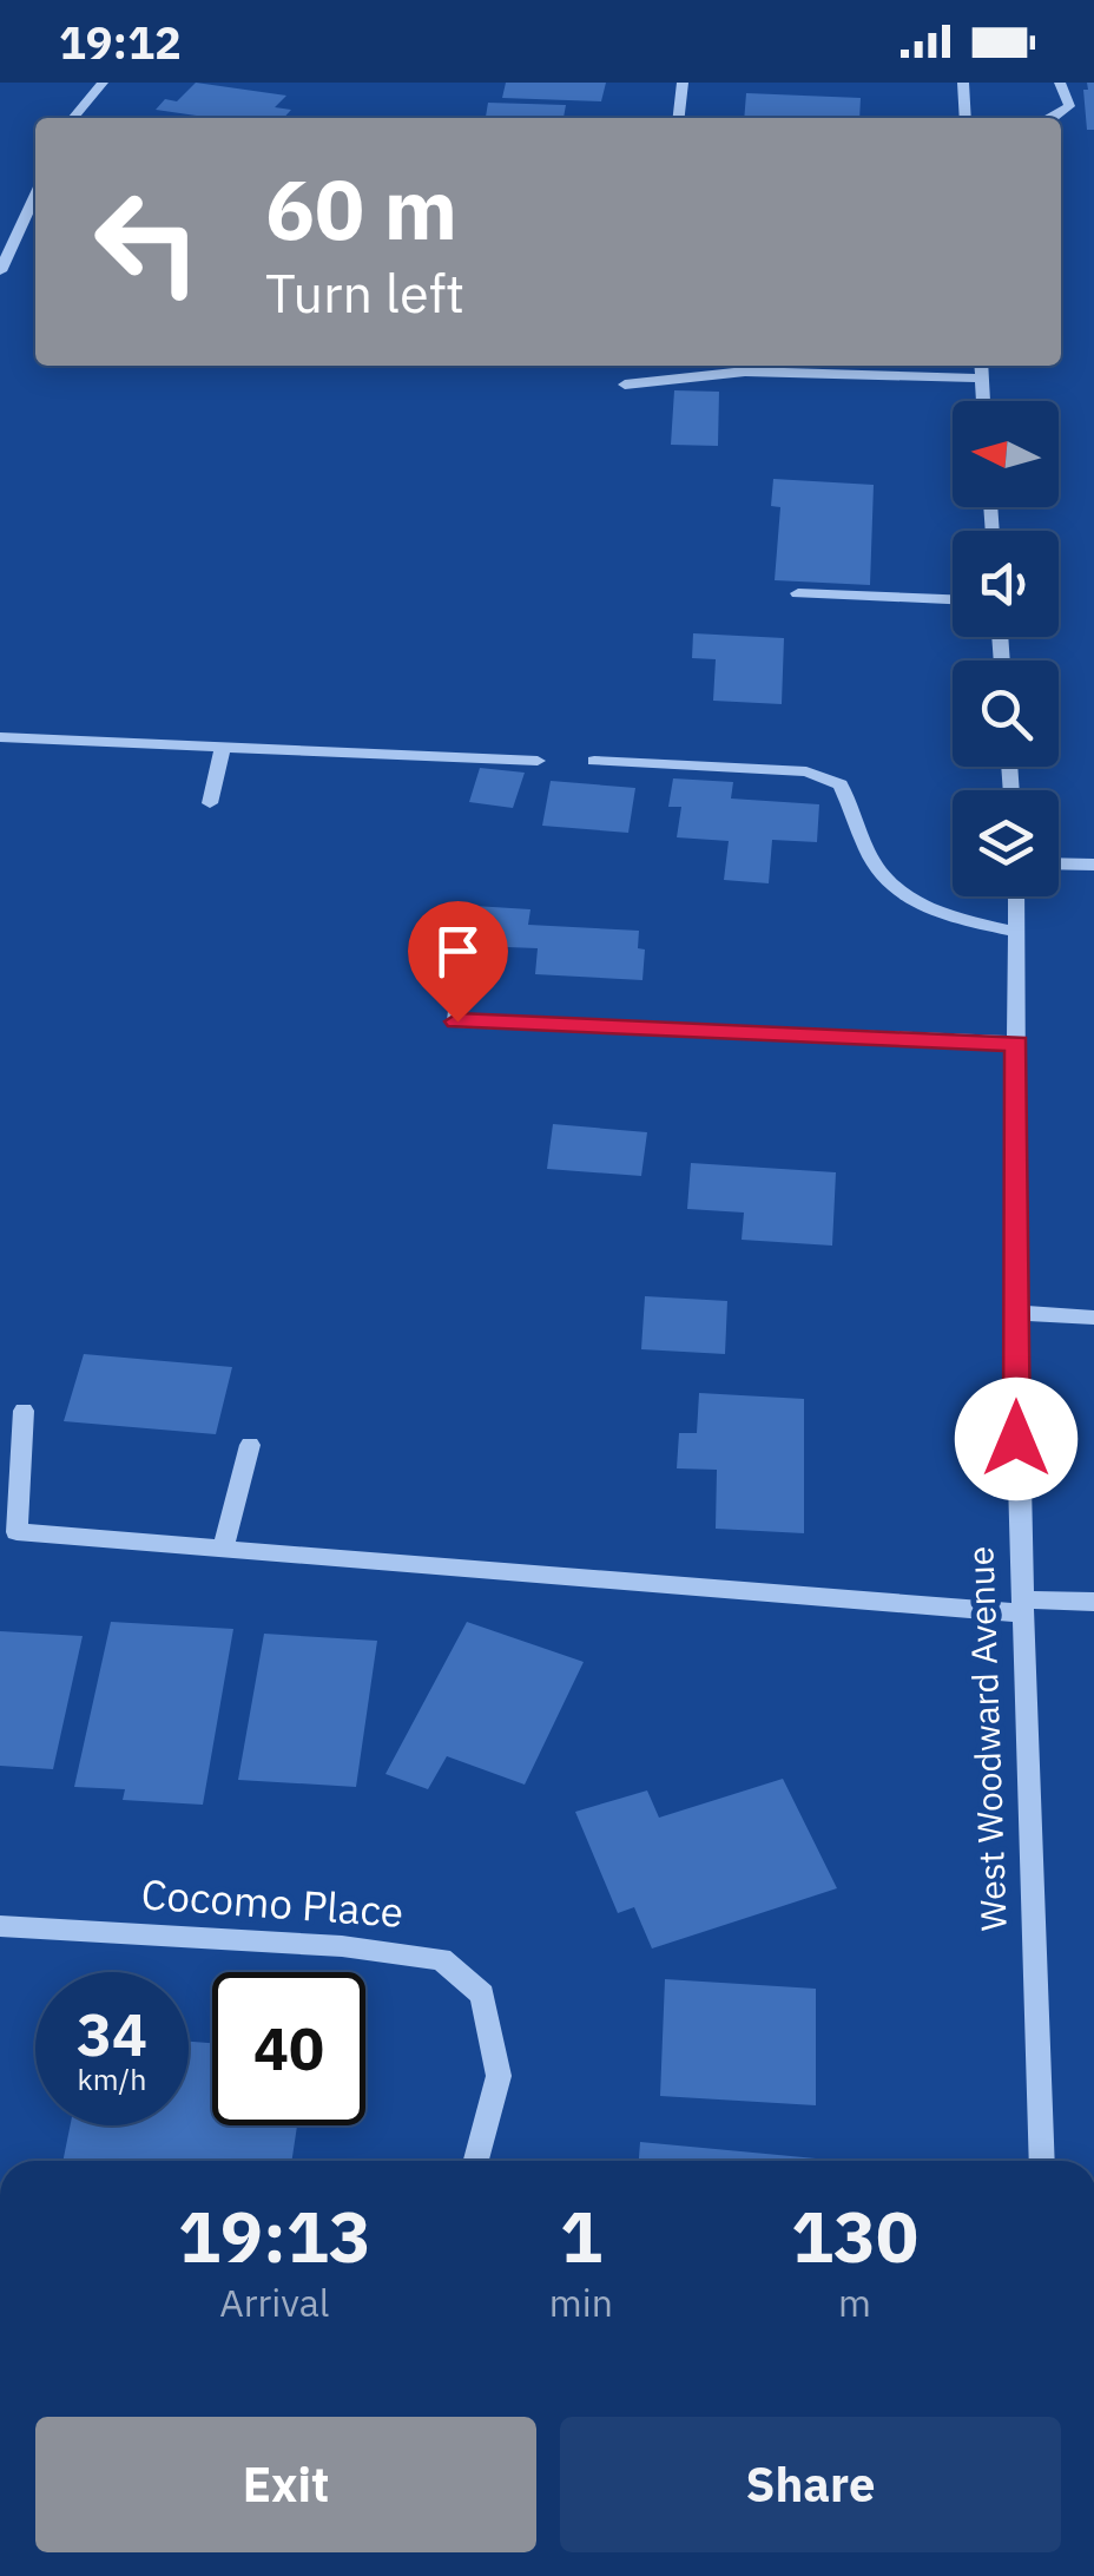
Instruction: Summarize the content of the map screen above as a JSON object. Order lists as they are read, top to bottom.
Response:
{
  "streets": {
    "street": ["West Woodward Avenue", "Cocomo Place"]
  },
  "north": "left",
  "page": {
    "status": "19:12",
    "turn": ["60 m", "Turn left"],
    "speed": "34 km/h",
    "limit": "40",
    "eta": [
      "19:13",
      "Arrival",
      "1",
      "min",
      "130",
      "m"
    ],
    "buttons": ["Exit", "Share"]
  }
}
